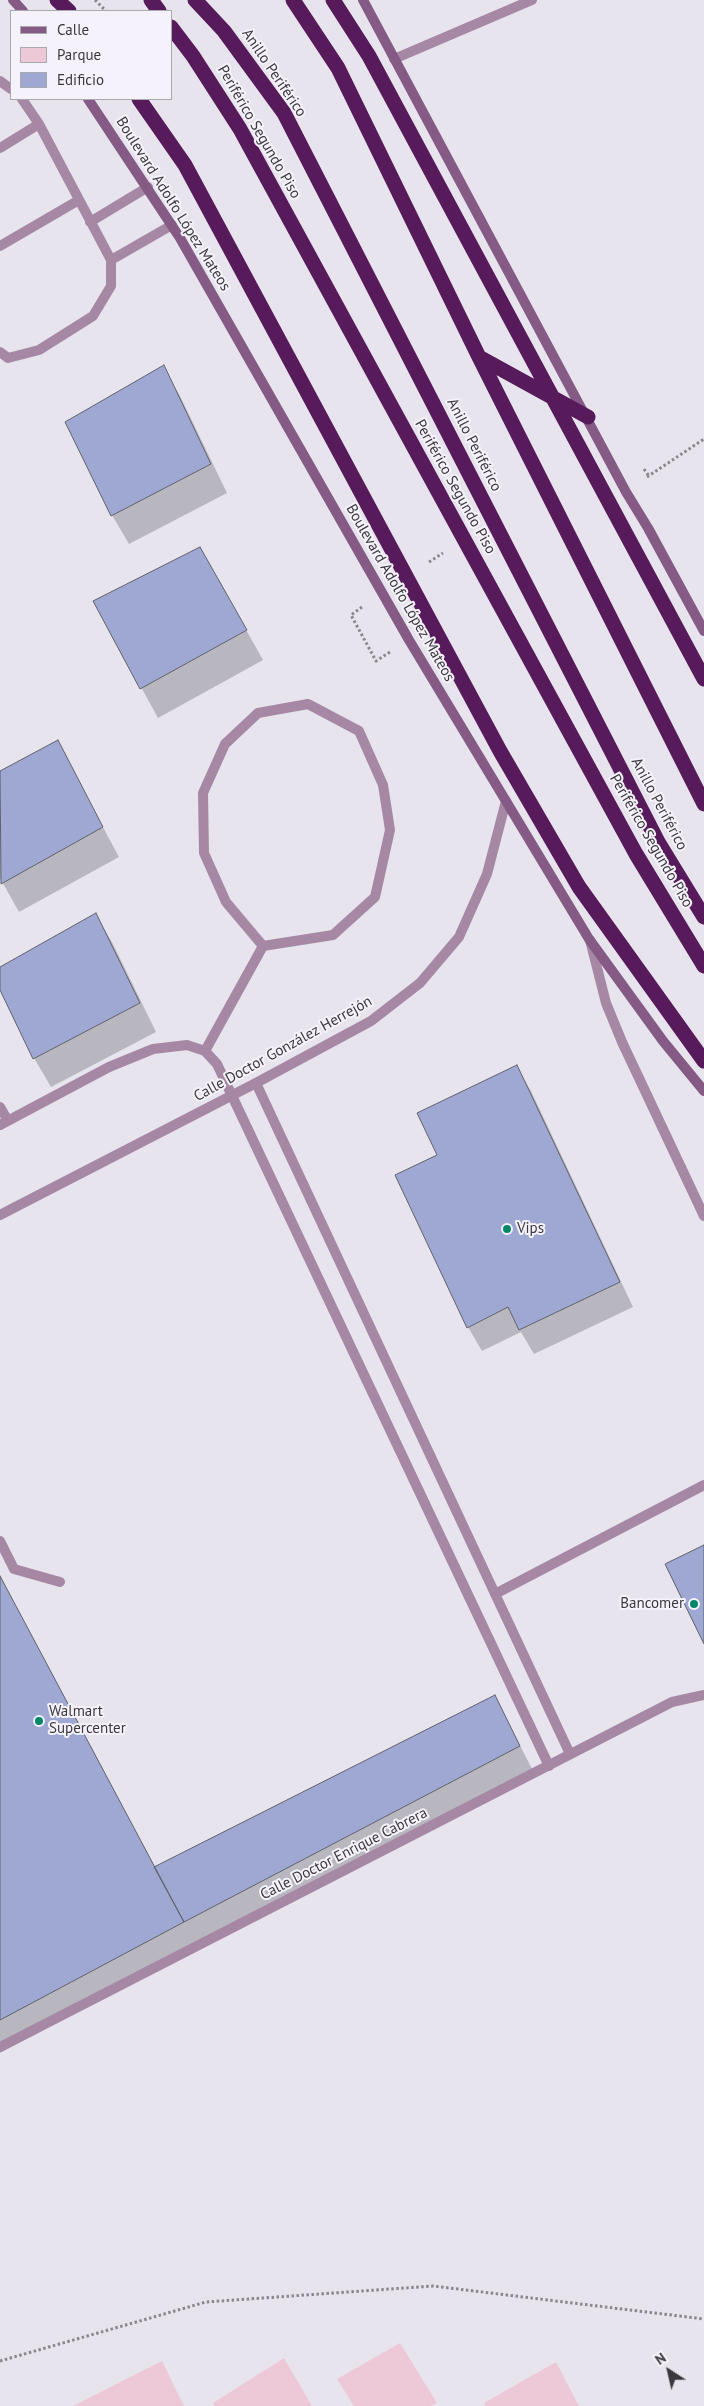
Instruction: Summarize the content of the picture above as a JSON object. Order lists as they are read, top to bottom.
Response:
{
  "streets": {
    "highway": ["Anillo Periférico", "Periférico Segundo Piso"],
    "main road": ["Boulevard Adolfo López Mateos"],
    "street": ["Calle Doctor González Herrejón", "Calle Doctor Enrique Cabrera"]
  },
  "crossings": [
    ["Boulevard Adolfo López Mateos", "Calle Doctor González Herrejón"]
  ],
  "places": ["Vips", "Bancomer", "Walmart Supercenter"],
  "legend": ["Calle", "Parque", "Edificio"],
  "north": "top left"
}
